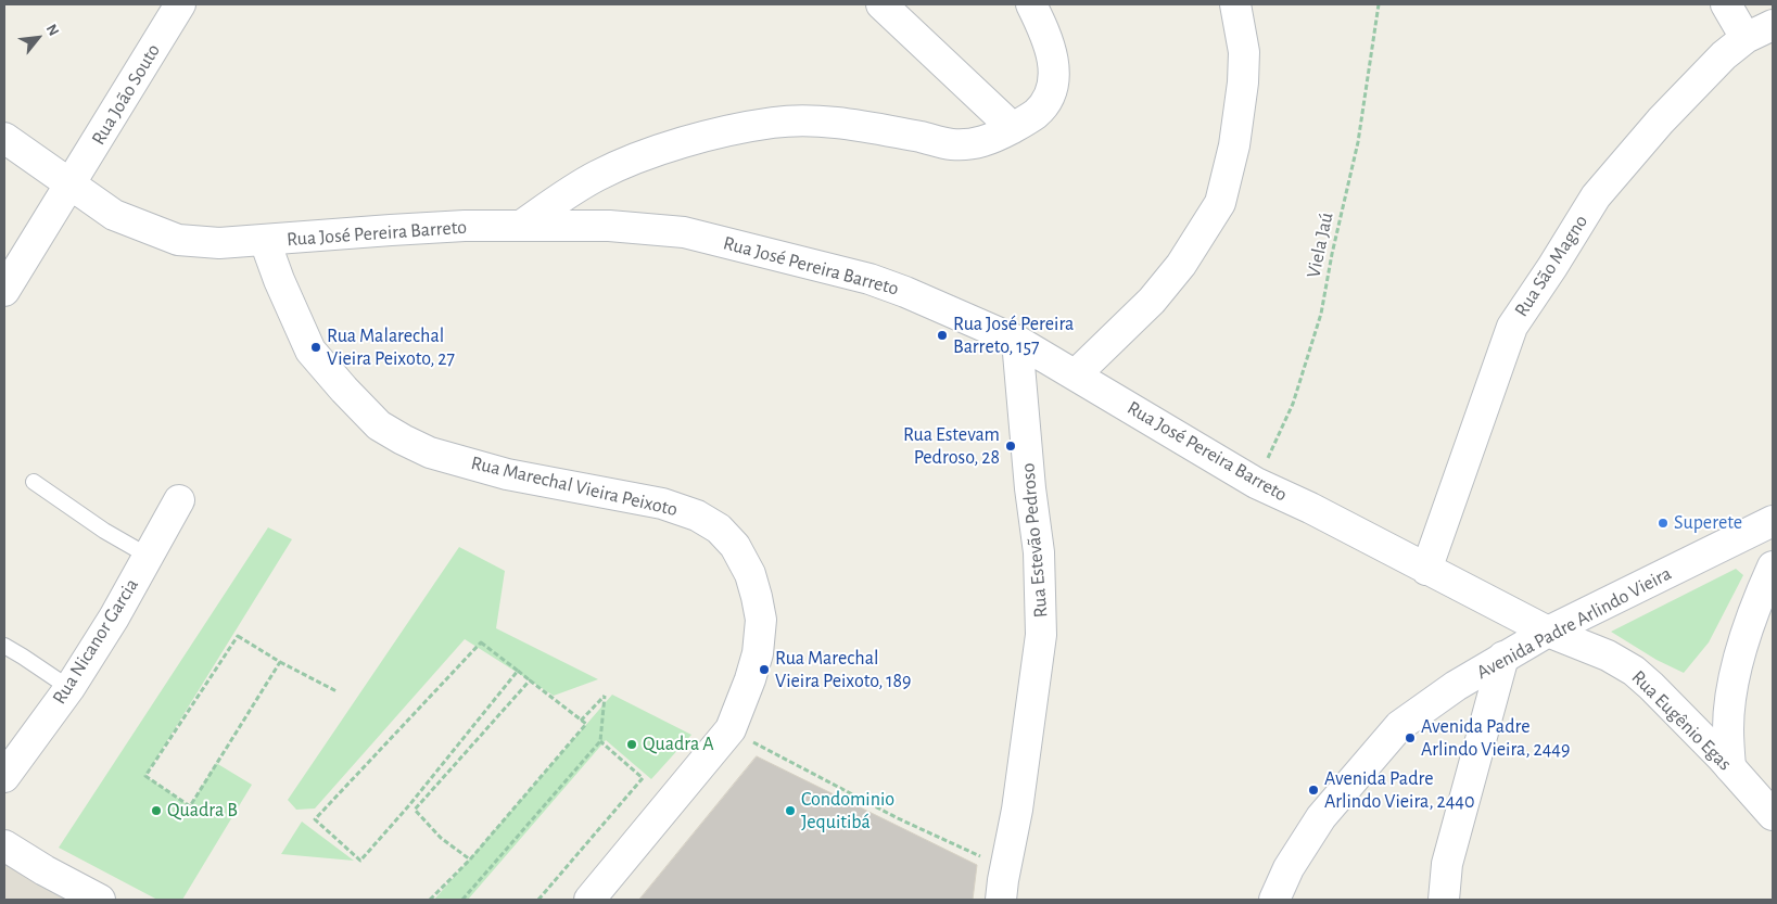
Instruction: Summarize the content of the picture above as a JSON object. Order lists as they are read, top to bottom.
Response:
{
  "streets": {
    "street": [
      "Rua João Souto",
      "Rua José Pereira Barreto",
      "Rua São Magno",
      "Rua Marechal Vieira Peixoto",
      "Rua Estevão Pedroso",
      "Avenida Padre Arlindo Vieira",
      "Rua Nicanor Garcia",
      "Rua Eugênio Egas"
    ],
    "path": ["Viela Jaú"]
  },
  "crossings": [
    ["Rua João Souto", "Rua José Pereira Barreto"],
    ["Rua José Pereira Barreto", "Viela Jaú"],
    ["Rua José Pereira Barreto", "Rua São Magno"],
    ["Rua José Pereira Barreto", "Rua Marechal Vieira Peixoto"],
    ["Rua José Pereira Barreto", "Rua Estevão Pedroso"],
    ["Rua José Pereira Barreto", "Avenida Padre Arlindo Vieira"],
    ["Rua José Pereira Barreto", "Rua Eugênio Egas"],
    ["Avenida Padre Arlindo Vieira", "Rua Eugênio Egas"]
  ],
  "places": [
    "Rua José Pereira Barreto, 157",
    "Rua Malarechal Vieira Peixoto, 27",
    "Rua Estevam Pedroso, 28",
    "Superete",
    "Rua Marechal Vieira Peixoto, 189",
    "Avenida Padre Arlindo Vieira, 2449",
    "Quadra A",
    "Avenida Padre Arlindo Vieira, 2440",
    "Quadra B",
    "Condominio Jequitibá"
  ],
  "north": "top right"
}
